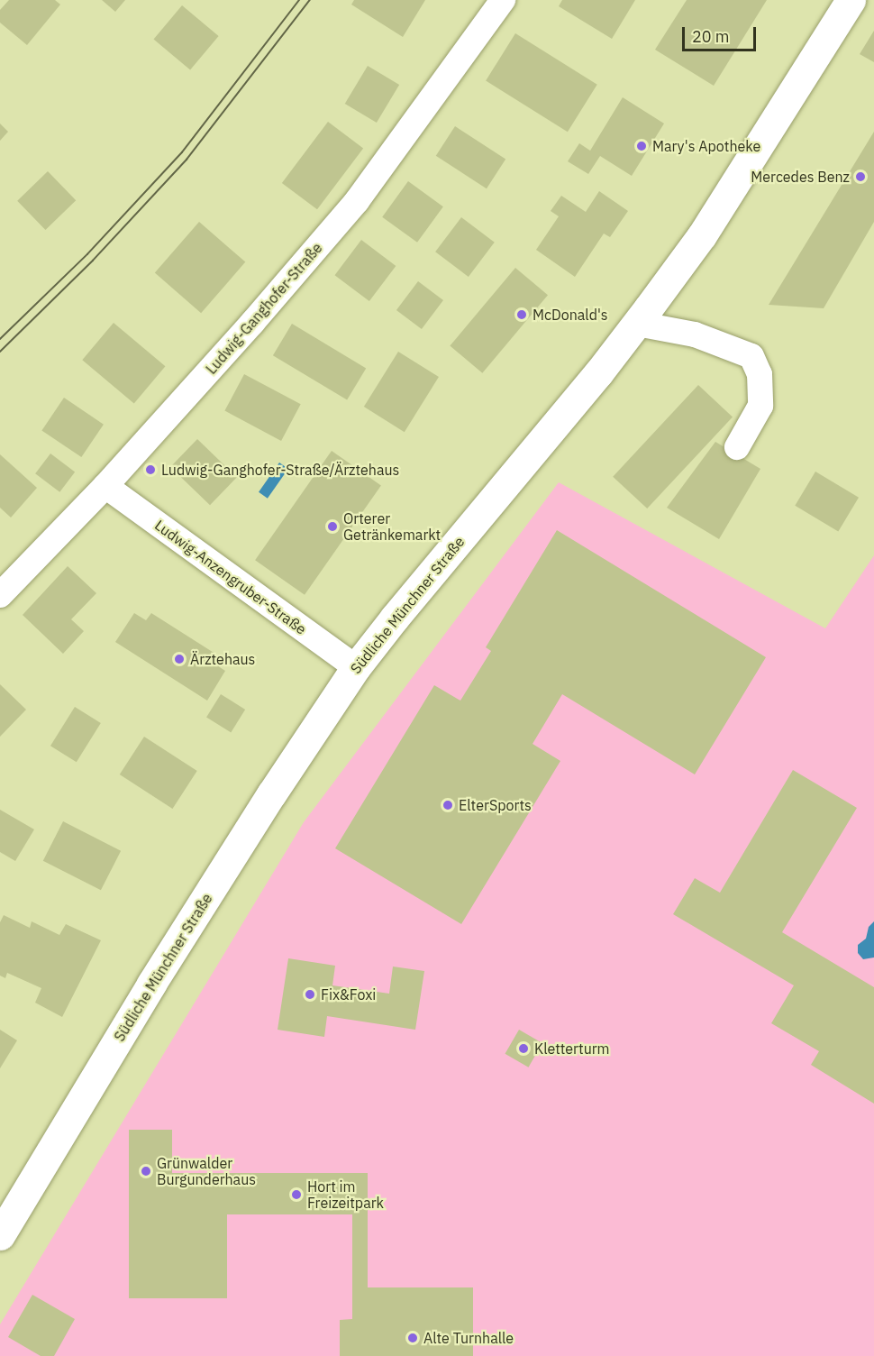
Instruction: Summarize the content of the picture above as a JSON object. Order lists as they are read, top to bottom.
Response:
{
  "streets": {
    "main road": ["Südliche Münchner Straße"],
    "street": ["Ludwig-Ganghofer-Straße", "Ludwig-Anzengruber-Straße"]
  },
  "crossings": [
    ["Ludwig-Ganghofer-Straße", "Ludwig-Anzengruber-Straße"],
    ["Ludwig-Anzengruber-Straße", "Südliche Münchner Straße"]
  ],
  "places": [
    "Mary's Apotheke",
    "Mercedes Benz",
    "McDonald's",
    "Ludwig-Ganghofer-Straße/Ärztehaus",
    "Orterer Getränkemarkt",
    "Ärztehaus",
    "ElterSports",
    "Fix&Foxi",
    "Kletterturm",
    "Grünwalder Burgunderhaus",
    "Hort im Freizeitpark",
    "Alte Turnhalle"
  ],
  "scale_bar": "20 m"
}
